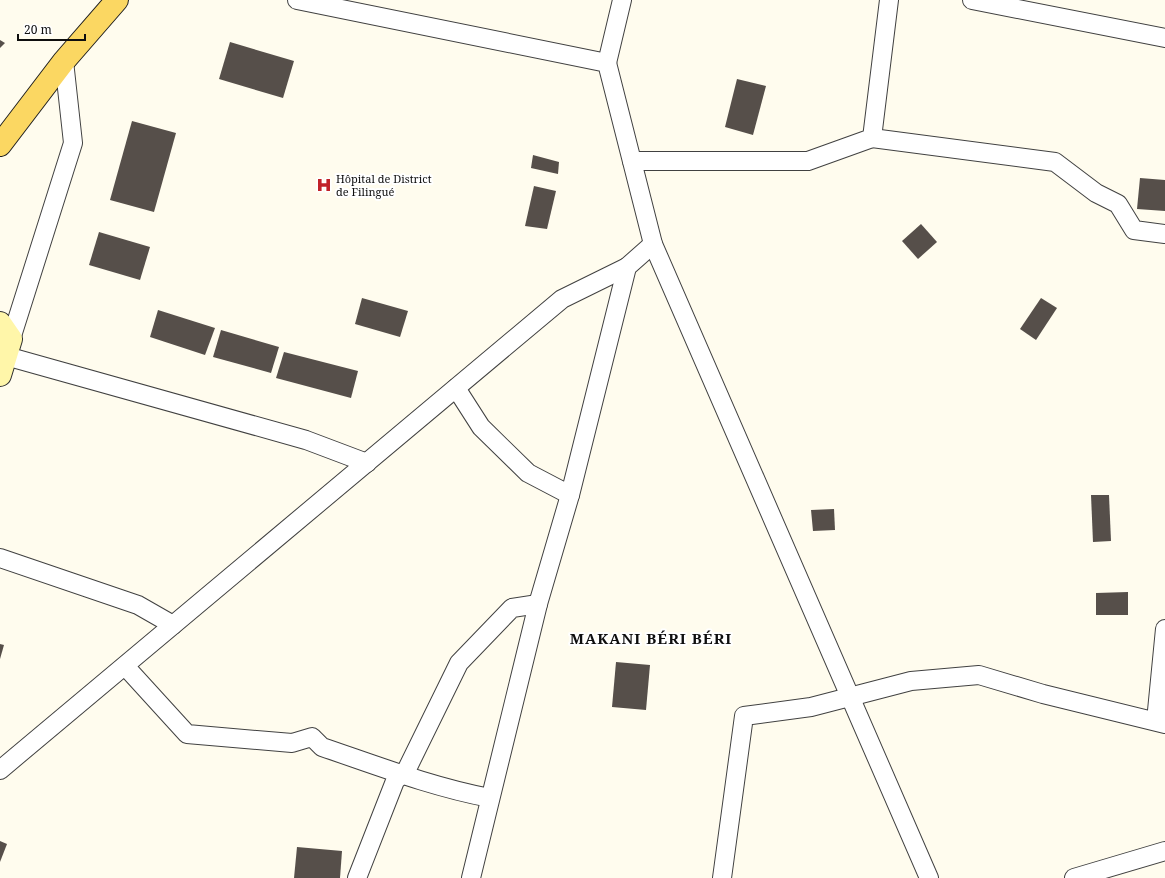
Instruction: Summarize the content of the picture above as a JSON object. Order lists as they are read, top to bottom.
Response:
{
  "districts": ["MAKANI BÉRI BÉRI"],
  "places": {
    "hospital": ["Hôpital de District de Filingué"]
  },
  "scale_bar": "20 m"
}
